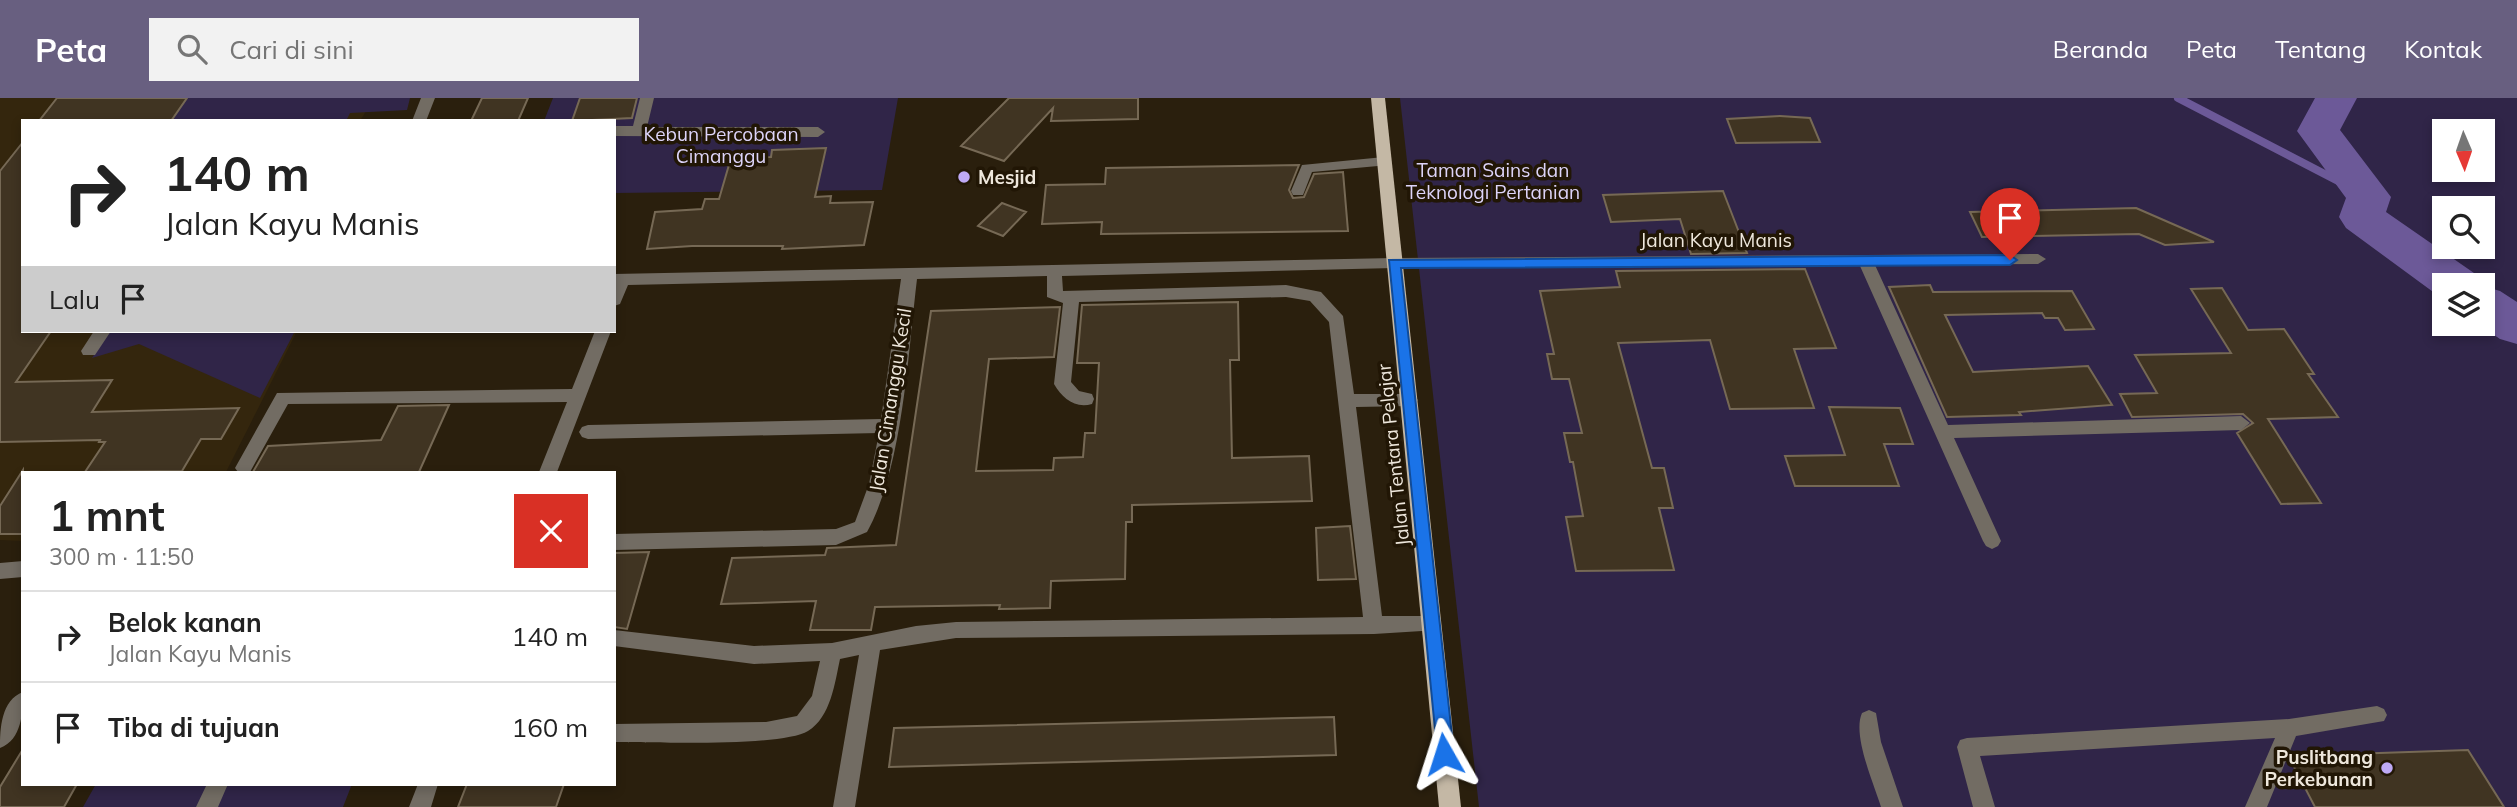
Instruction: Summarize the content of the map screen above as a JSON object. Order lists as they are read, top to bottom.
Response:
{
  "streets": {
    "main road": ["Jalan Tentara Pelajar"],
    "street": ["Jalan Kayu Manis", "Jalan Cimanggu Kecil"]
  },
  "crossings": [
    ["Jalan Kayu Manis", "Jalan Tentara Pelajar"]
  ],
  "parks": ["Kebun Percobaan Cimanggu", "Taman Sains dan Teknologi Pertanian"],
  "places": ["Mesjid", "Puslitbang Perkebunan"],
  "north": "bottom",
  "page": {
    "header": "Peta",
    "search": "Cari di sini",
    "nav": [
      "Beranda",
      "Peta",
      "Tentang",
      "Kontak"
    ],
    "turn": ["140 m", "Jalan Kayu Manis"],
    "then": "Lalu",
    "heading": ["1 mnt", "300 m · 11:50"],
    "list": [
      {
        "name": "Belok kanan",
        "note": "Jalan Kayu Manis",
        "value": "140 m"
      },
      {
        "name": "Tiba di tujuan",
        "value": "160 m"
      }
    ]
  }
}
